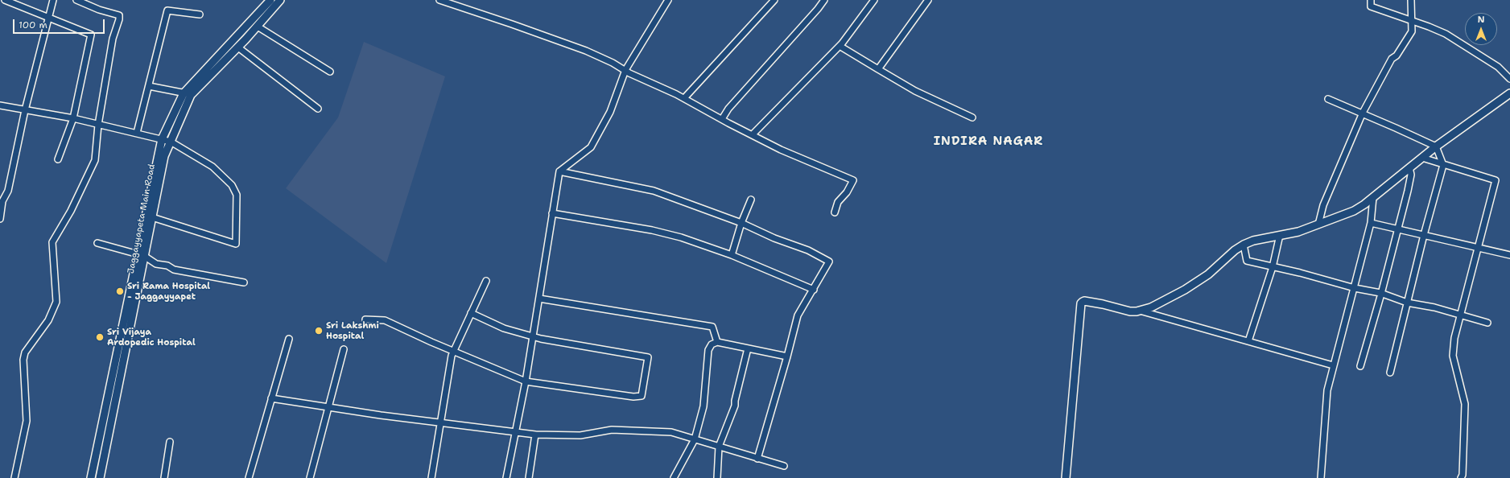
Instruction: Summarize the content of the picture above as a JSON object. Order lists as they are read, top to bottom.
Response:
{
  "streets": {
    "main road": ["Jaggayyapeta Main Road"]
  },
  "districts": ["INDIRA NAGAR"],
  "places": ["Sri Rama Hospital - Jaggayyapet", "Sri Lakshmi Hospital", "Sri Vijaya Ardopedic Hospital"],
  "scale_bar": "100 m",
  "north": "top"
}
